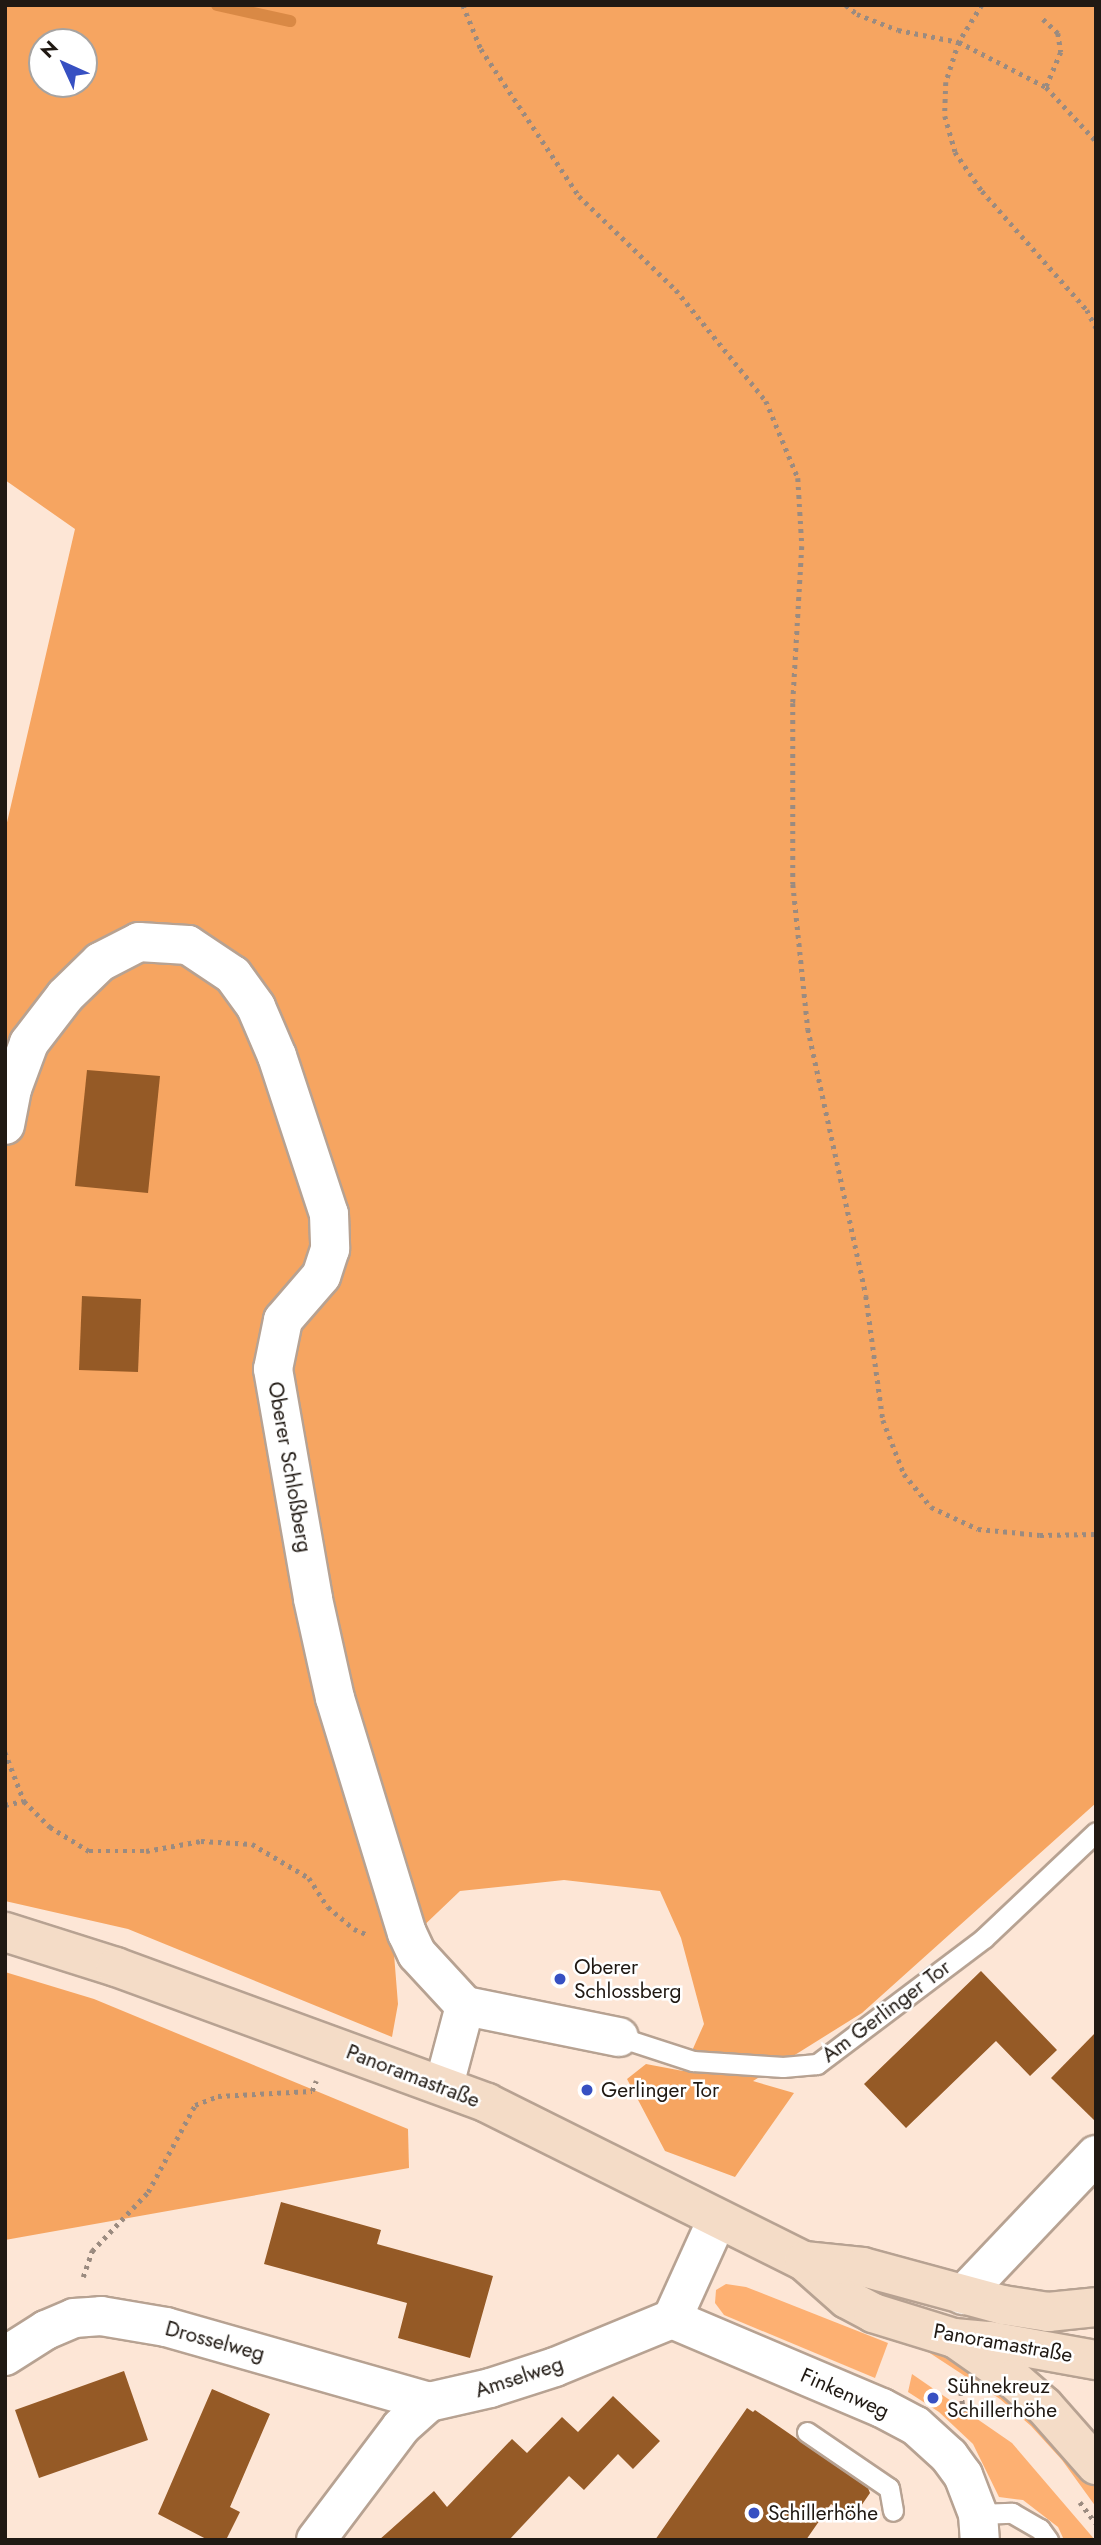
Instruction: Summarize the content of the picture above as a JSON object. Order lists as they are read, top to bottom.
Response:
{
  "streets": {
    "main road": ["Panoramastraße"],
    "street": [
      "Oberer Schloßberg",
      "Am Gerlinger Tor",
      "Drosselweg",
      "Amselweg",
      "Finkenweg"
    ]
  },
  "crossings": [
    ["Oberer Schloßberg", "Am Gerlinger Tor"],
    ["Drosselweg", "Amselweg"],
    ["Amselweg", "Finkenweg"]
  ],
  "places": [
    "Oberer Schlossberg",
    "Gerlinger Tor",
    "Sühnekreuz Schillerhöhe",
    "Schillerhöhe"
  ],
  "north": "top left"
}
